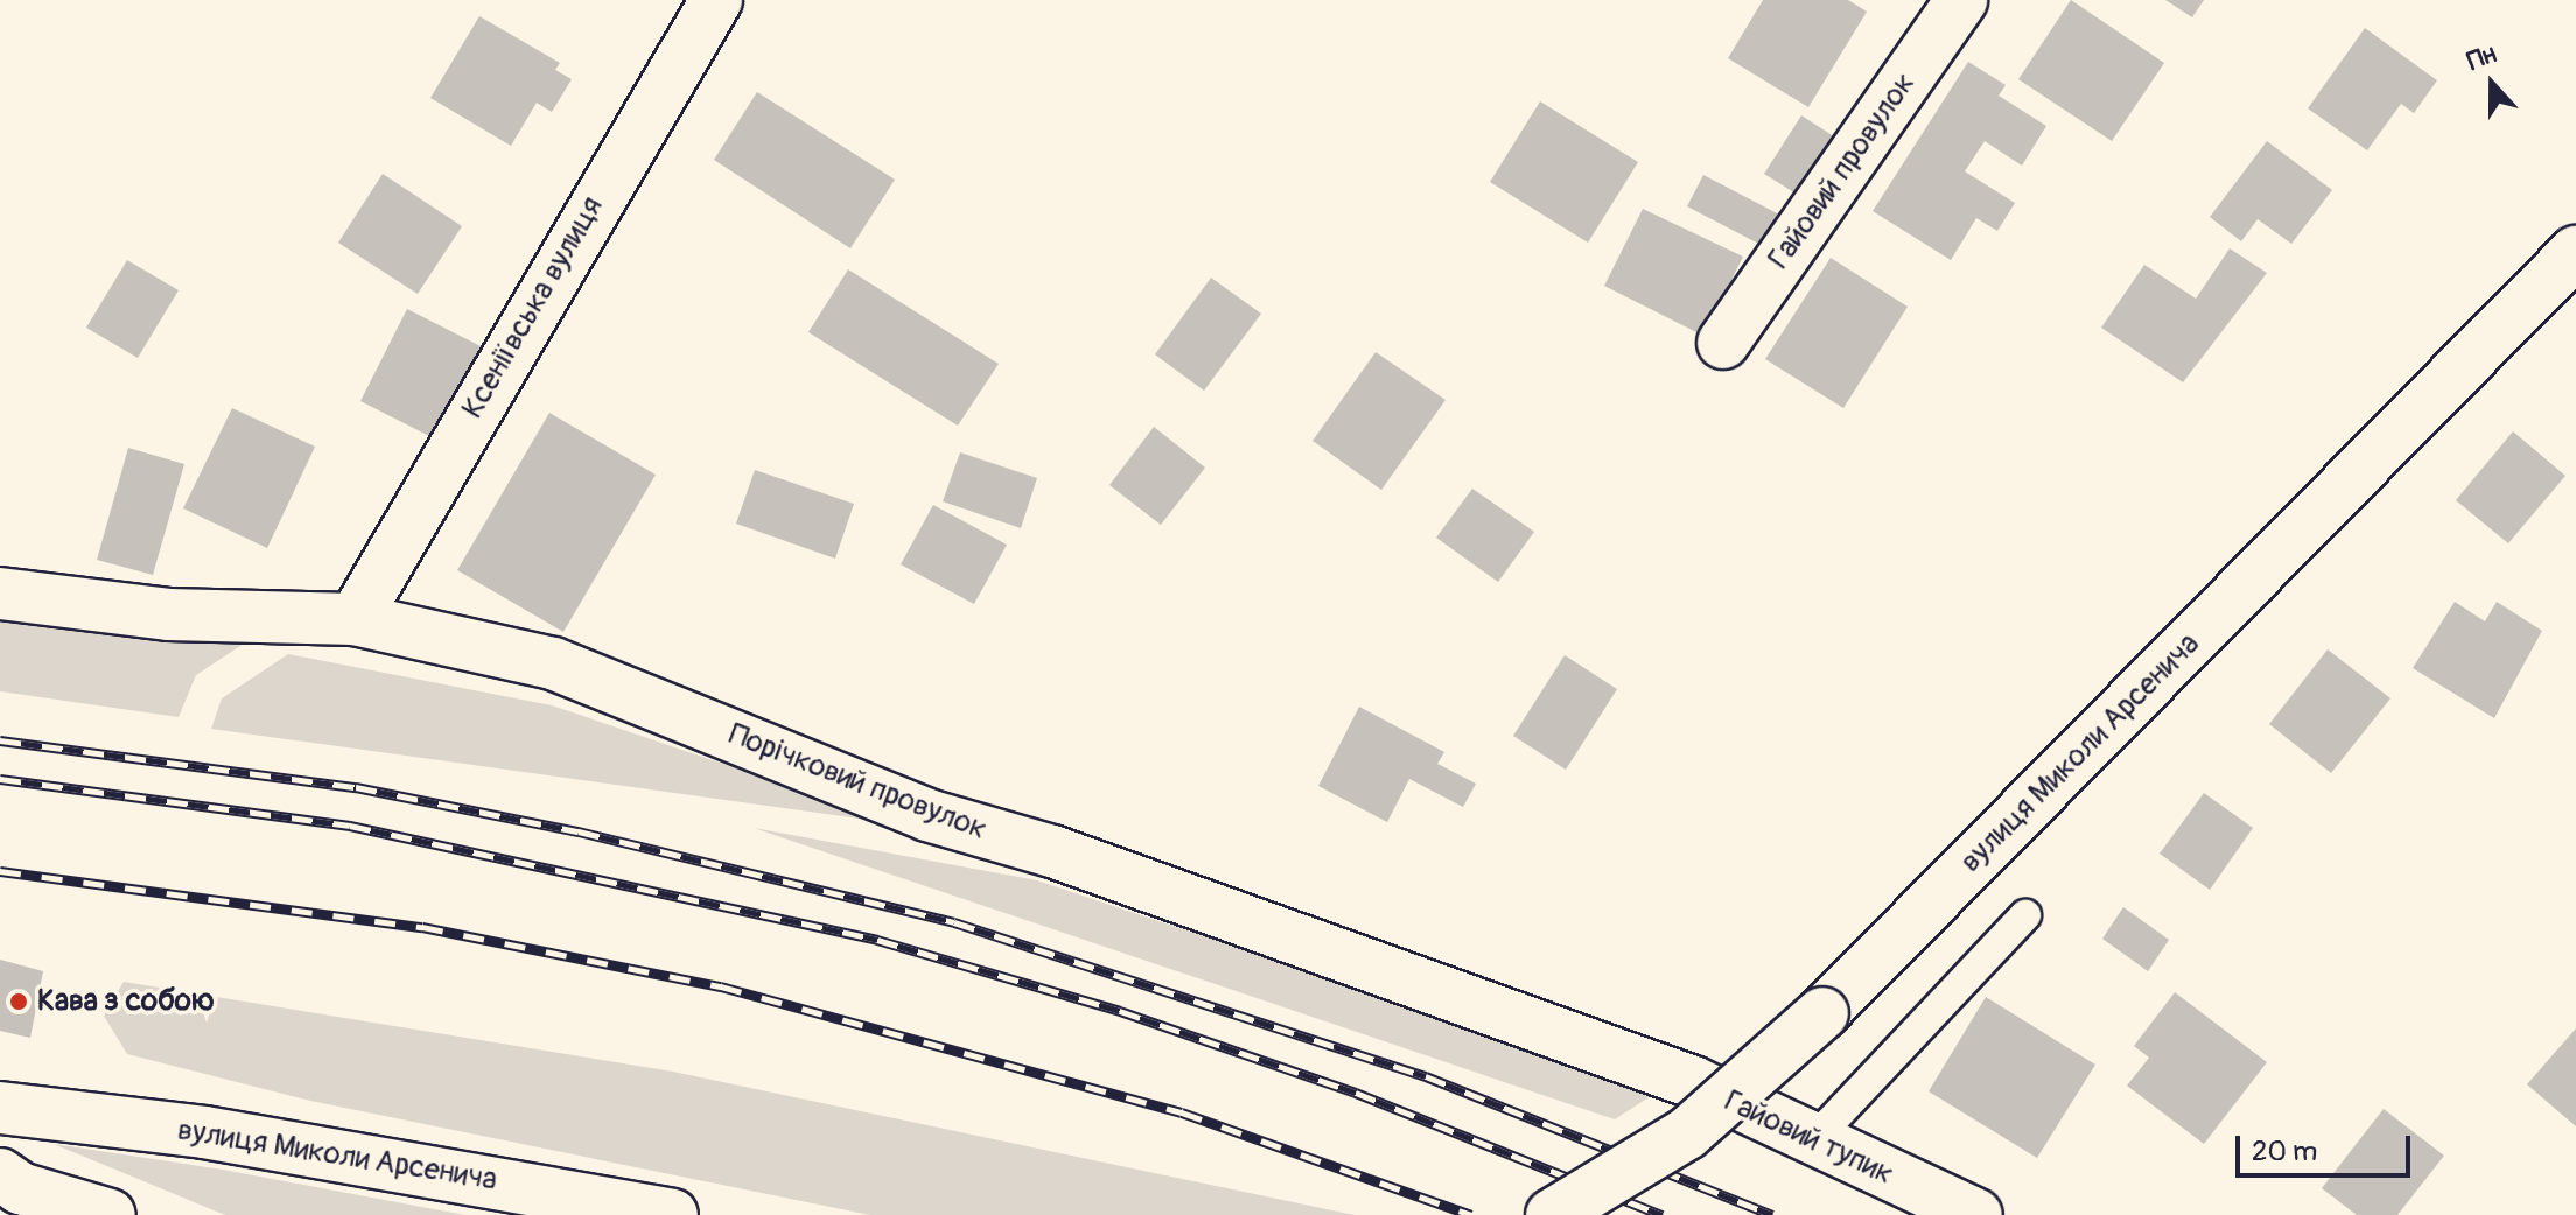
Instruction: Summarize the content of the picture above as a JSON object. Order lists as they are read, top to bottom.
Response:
{
  "streets": {
    "street": [
      "Гайовий провулок",
      "Ксеніївська вулиця",
      "вулиця Миколи Арсенича",
      "Порічковий провулок",
      "Гайовий тупик"
    ]
  },
  "crossings": [
    ["Ксеніївська вулиця", "Порічковий провулок"],
    ["Порічковий провулок", "Гайовий тупик"]
  ],
  "places": ["Кава з собою"],
  "scale_bar": "20 m",
  "north": "top"
}
